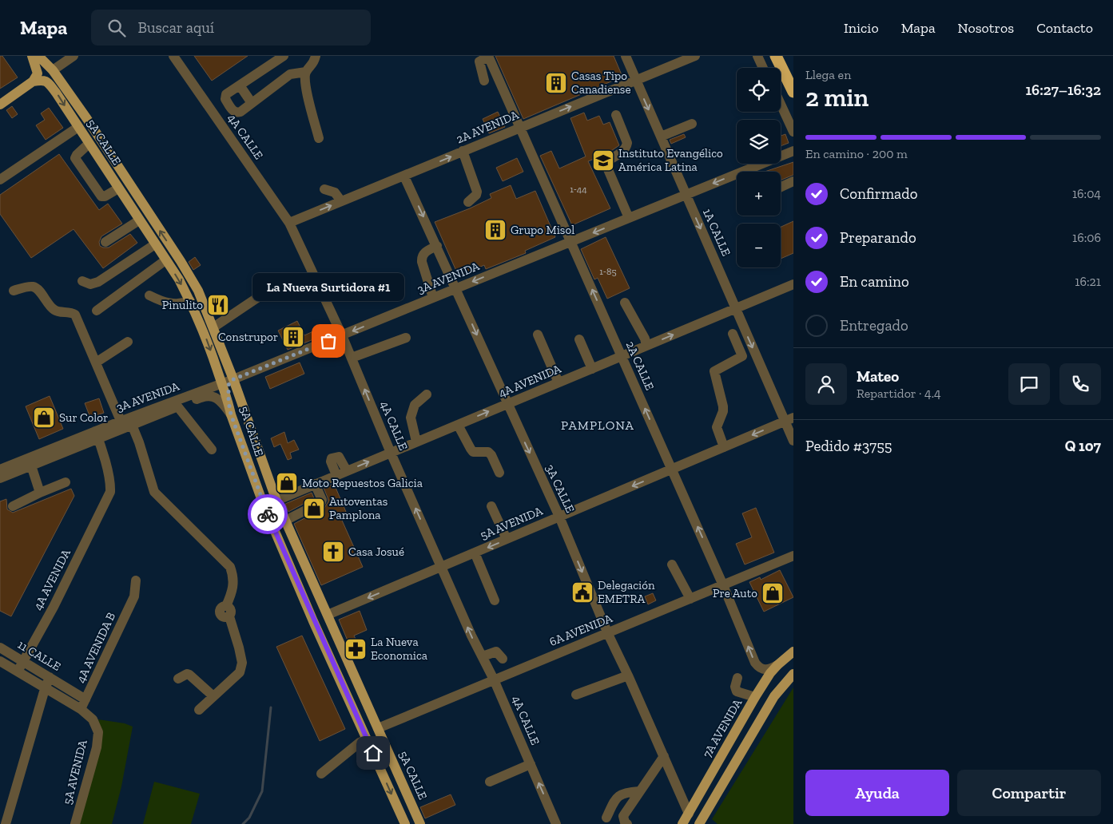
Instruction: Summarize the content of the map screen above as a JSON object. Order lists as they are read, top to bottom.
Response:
{
  "streets": {
    "main road": ["5A CALLE", "7A AVENIDA"],
    "street": [
      "2A AVENIDA",
      "4A CALLE",
      "1A CALLE",
      "3A AVENIDA",
      "2A CALLE",
      "4A AVENIDA",
      "3A CALLE",
      "5A AVENIDA",
      "6A AVENIDA",
      "4A AVENIDA B",
      "11 CALLE"
    ]
  },
  "crossings": [
    ["2A AVENIDA", "4A CALLE"],
    ["2A AVENIDA", "1A CALLE"],
    ["2A AVENIDA", "2A CALLE"],
    ["2A AVENIDA", "3A CALLE"],
    ["4A CALLE", "3A AVENIDA"],
    ["4A CALLE", "4A AVENIDA"],
    ["4A CALLE", "5A AVENIDA"],
    ["4A CALLE", "6A AVENIDA"],
    ["5A CALLE", "3A AVENIDA"],
    ["5A CALLE", "4A AVENIDA"],
    ["5A CALLE", "5A AVENIDA"],
    ["5A CALLE", "6A AVENIDA"],
    ["1A CALLE", "3A AVENIDA"],
    ["1A CALLE", "4A AVENIDA"],
    ["1A CALLE", "5A AVENIDA"],
    ["3A AVENIDA", "2A CALLE"],
    ["3A AVENIDA", "4A AVENIDA"],
    ["3A AVENIDA", "3A CALLE"],
    ["2A CALLE", "4A AVENIDA"],
    ["2A CALLE", "5A AVENIDA"],
    ["2A CALLE", "6A AVENIDA"],
    ["2A CALLE", "7A AVENIDA"],
    ["4A AVENIDA", "3A CALLE"],
    ["4A AVENIDA", "11 CALLE"],
    ["3A CALLE", "5A AVENIDA"],
    ["3A CALLE", "6A AVENIDA"],
    ["3A CALLE", "7A AVENIDA"],
    ["5A AVENIDA", "4A AVENIDA B"],
    ["5A AVENIDA", "11 CALLE"],
    ["4A AVENIDA B", "11 CALLE"]
  ],
  "one_way": [
    "2A AVENIDA",
    "4A CALLE",
    "1A CALLE",
    "3A AVENIDA",
    "3A CALLE",
    "5A AVENIDA"
  ],
  "districts": ["PAMPLONA"],
  "places": {
    "building": ["Casas Tipo Canadiense", "Grupo Misol", "Construpor"],
    "school or university": ["Instituto Evangélico América Latina"],
    "restaurant": ["Pinulito"],
    "other": ["La Nueva Surtidora #1"],
    "shop": [
      "Sur Color",
      "Moto Repuestos Galicia",
      "Autoventas Pamplona",
      "Pre Auto"
    ],
    "church": ["Casa Josué"],
    "public building": ["Delegación EMETRA"],
    "pharmacy": ["La Nueva Economica"]
  },
  "house_numbers": ["1-44", "1-85"],
  "page": {
    "header": "Mapa",
    "search": "Buscar aquí",
    "nav": [
      "Inicio",
      "Mapa",
      "Nosotros",
      "Contacto"
    ],
    "heading": ["2 min", "Llega en", "16:27–16:32"],
    "panel": [
      "Mateo",
      "Repartidor · 4.4",
      "Pedido #3755",
      "Q 107"
    ],
    "map_buttons": ["+", "−"],
    "bar": "En camino · 200 m",
    "list": [
      ["Confirmado", "16:04"],
      ["Preparando", "16:06"],
      ["En camino", "16:21"],
      "Entregado"
    ],
    "bubble": "La Nueva Surtidora #1",
    "buttons": ["Ayuda", "Compartir"]
  }
}
